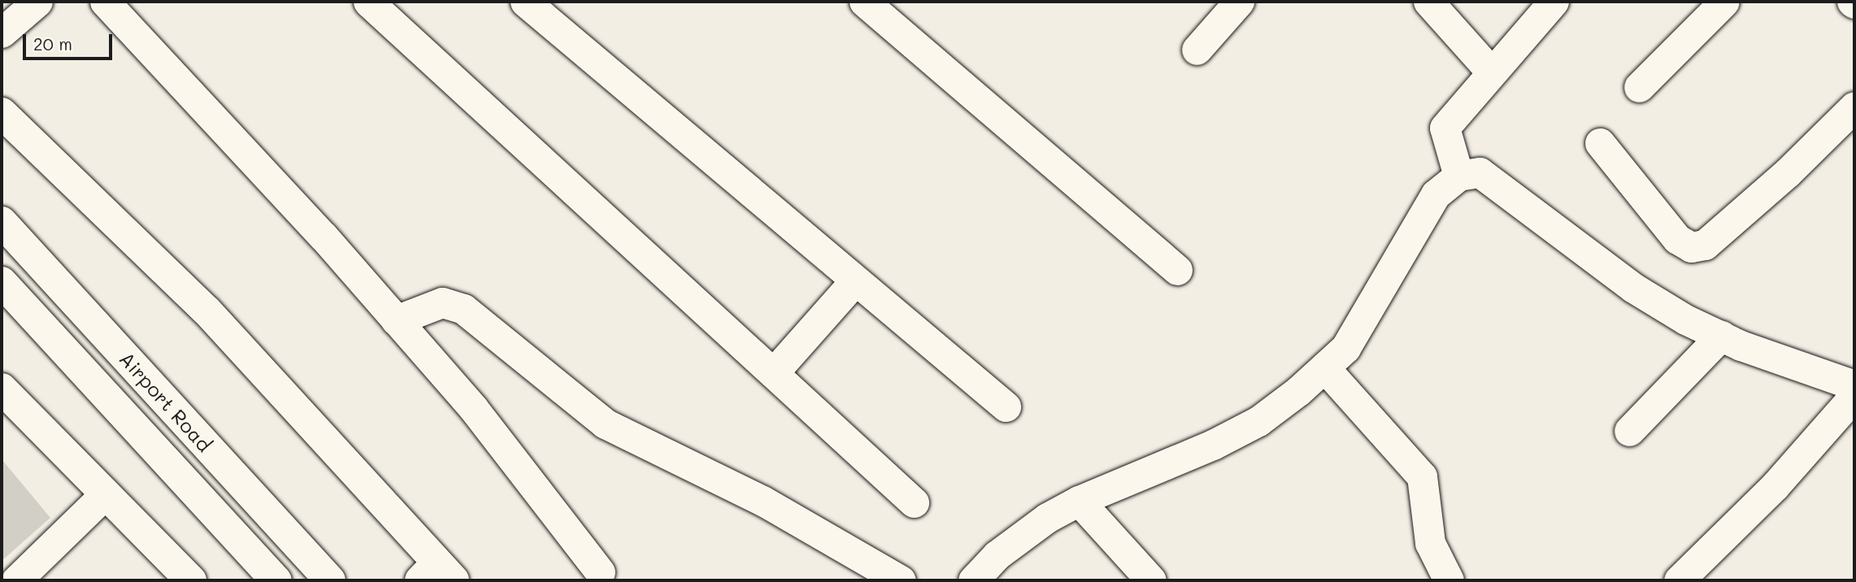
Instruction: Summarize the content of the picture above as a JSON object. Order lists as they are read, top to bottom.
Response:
{
  "streets": {
    "street": ["Airport Road"]
  },
  "scale_bar": "20 m"
}
